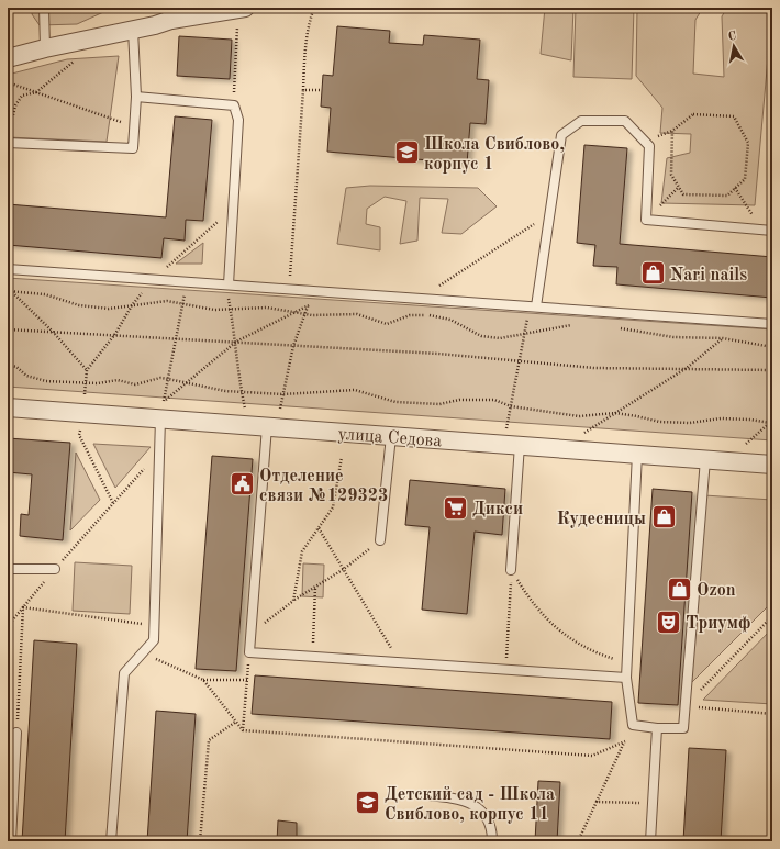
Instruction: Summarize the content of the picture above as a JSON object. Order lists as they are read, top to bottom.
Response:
{
  "streets": {
    "street": ["улица Седова"]
  },
  "places": {
    "school or university": ["Школа Свиблово, корпус 1", "Детский сад - Школа Свиблово, корпус 11"],
    "shop": ["Nari nails", "Кудесницы", "Ozon"],
    "public building": ["Отделение связи №129323"],
    "supermarket": ["Дикси"],
    "theatre": ["Триумф"]
  },
  "north": "top"
}
